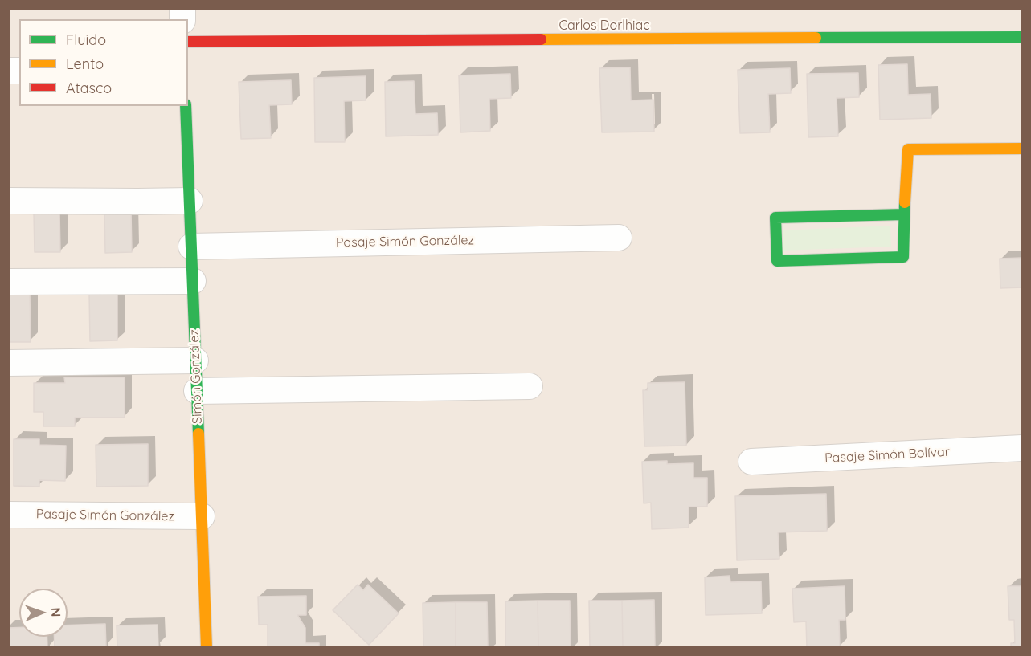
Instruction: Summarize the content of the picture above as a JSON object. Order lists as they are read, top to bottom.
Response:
{
  "streets": {
    "street": [
      "Carlos Dorlhiac",
      "Pasaje Simón González",
      "Simón González",
      "Pasaje Simón Bolívar"
    ]
  },
  "crossings": [
    ["Pasaje Simón González", "Simón González"]
  ],
  "legend": ["Fluido", "Lento", "Atasco"],
  "north": "right"
}
